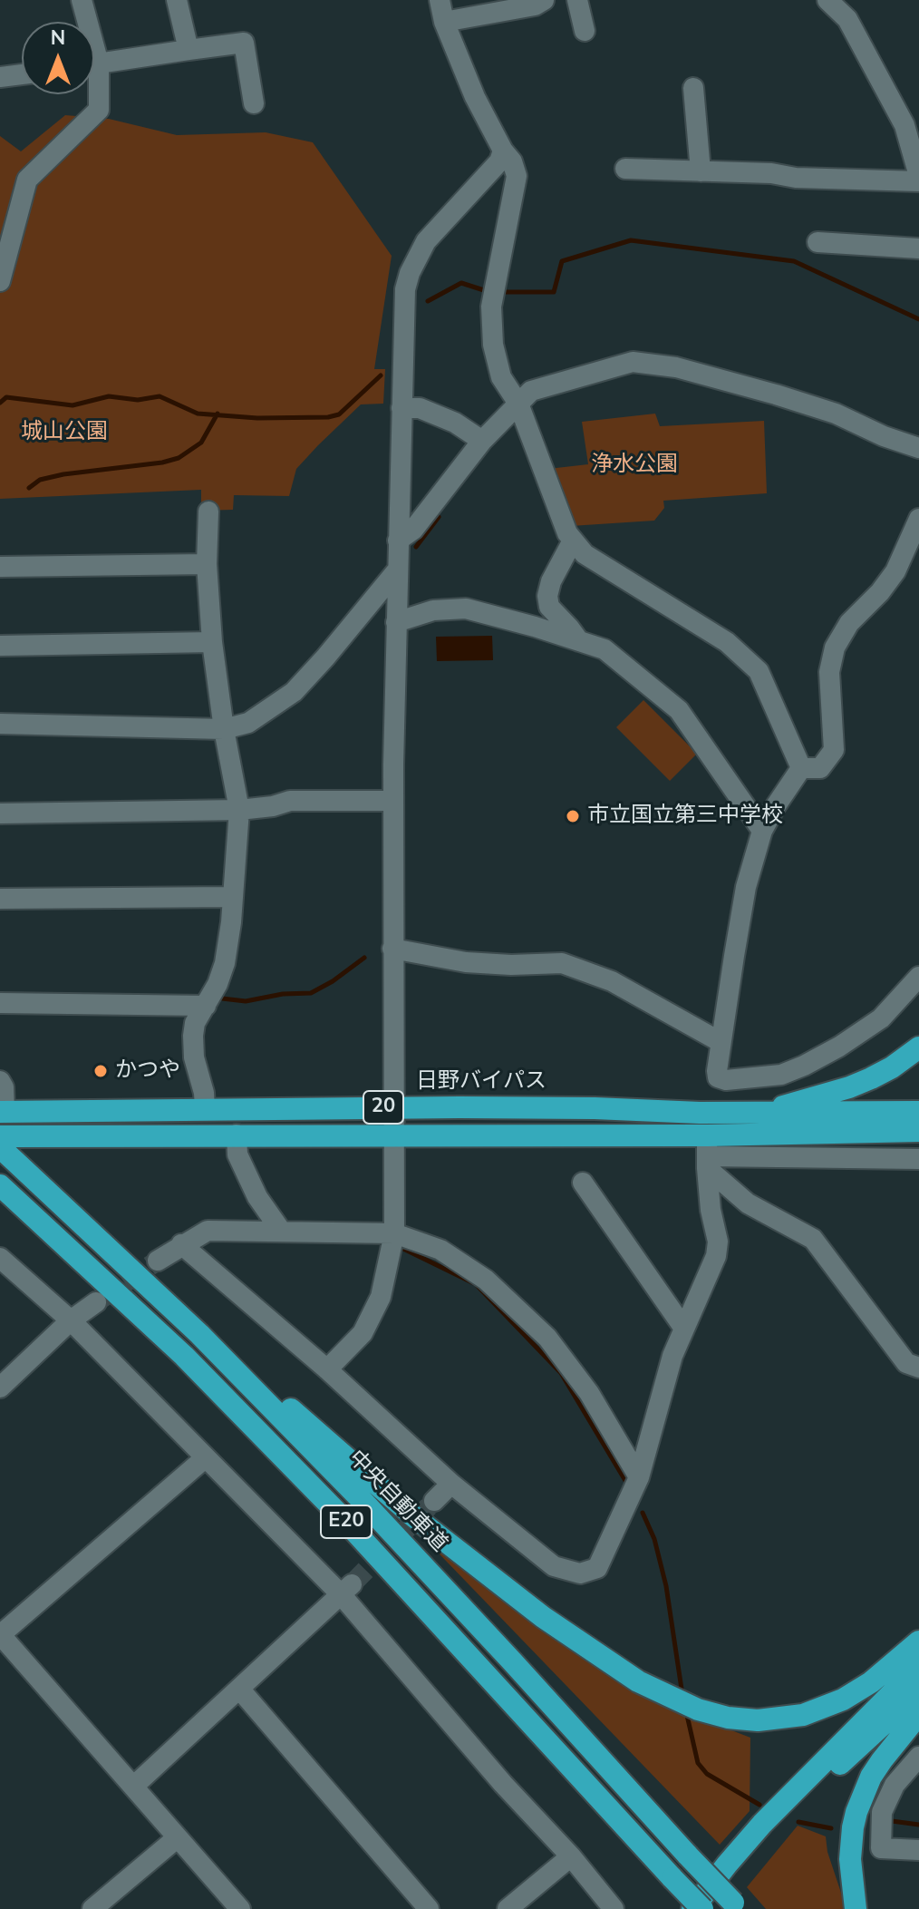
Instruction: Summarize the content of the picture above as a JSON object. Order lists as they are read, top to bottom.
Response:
{
  "streets": {
    "highway": [
      "日野バイパス",
      "20",
      "中央自動車道",
      "E20"
    ]
  },
  "crossings": [
    ["20", "中央自動車道"]
  ],
  "parks": ["城山公園", "浄水公園"],
  "places": ["市立国立第三中学校", "かつや"],
  "north": "top"
}
